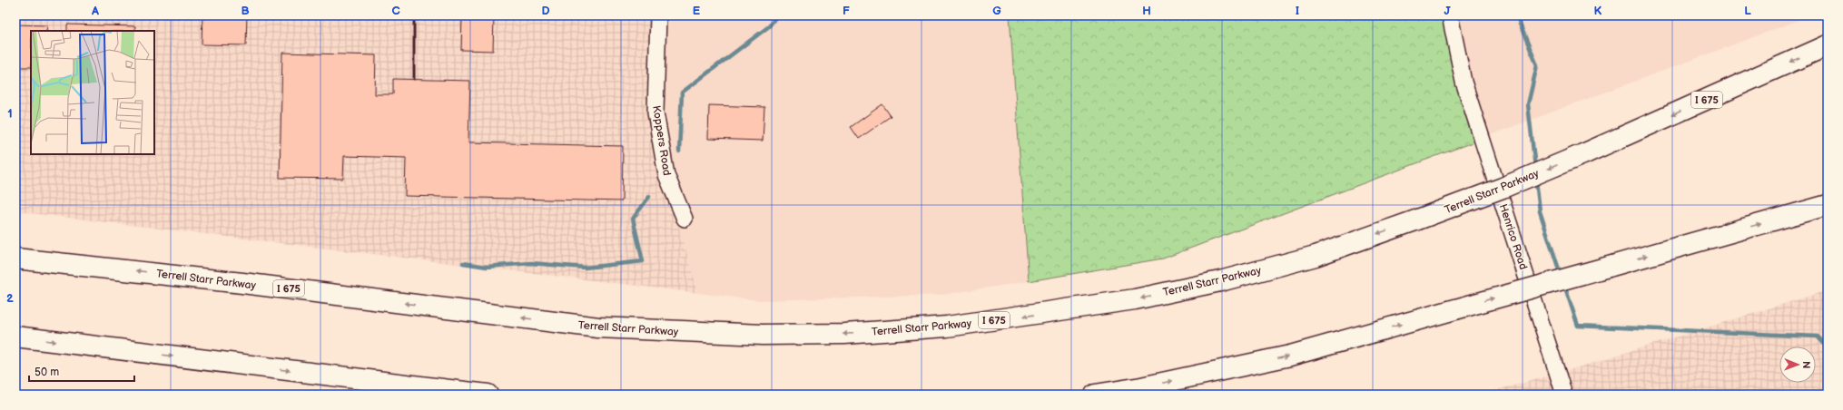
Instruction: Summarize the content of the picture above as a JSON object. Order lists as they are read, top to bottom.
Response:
{
  "streets": {
    "highway": ["I 675", "Terrell Starr Parkway"],
    "street": ["Koppers Road", "Henrico Road"]
  },
  "scale_bar": "50 m",
  "north": "right",
  "grid": {
    "columns": [
      "A",
      "B",
      "C",
      "D",
      "E",
      "F",
      "G",
      "H",
      "I",
      "J",
      "K",
      "L"
    ],
    "rows": ["1", "2"]
  }
}
